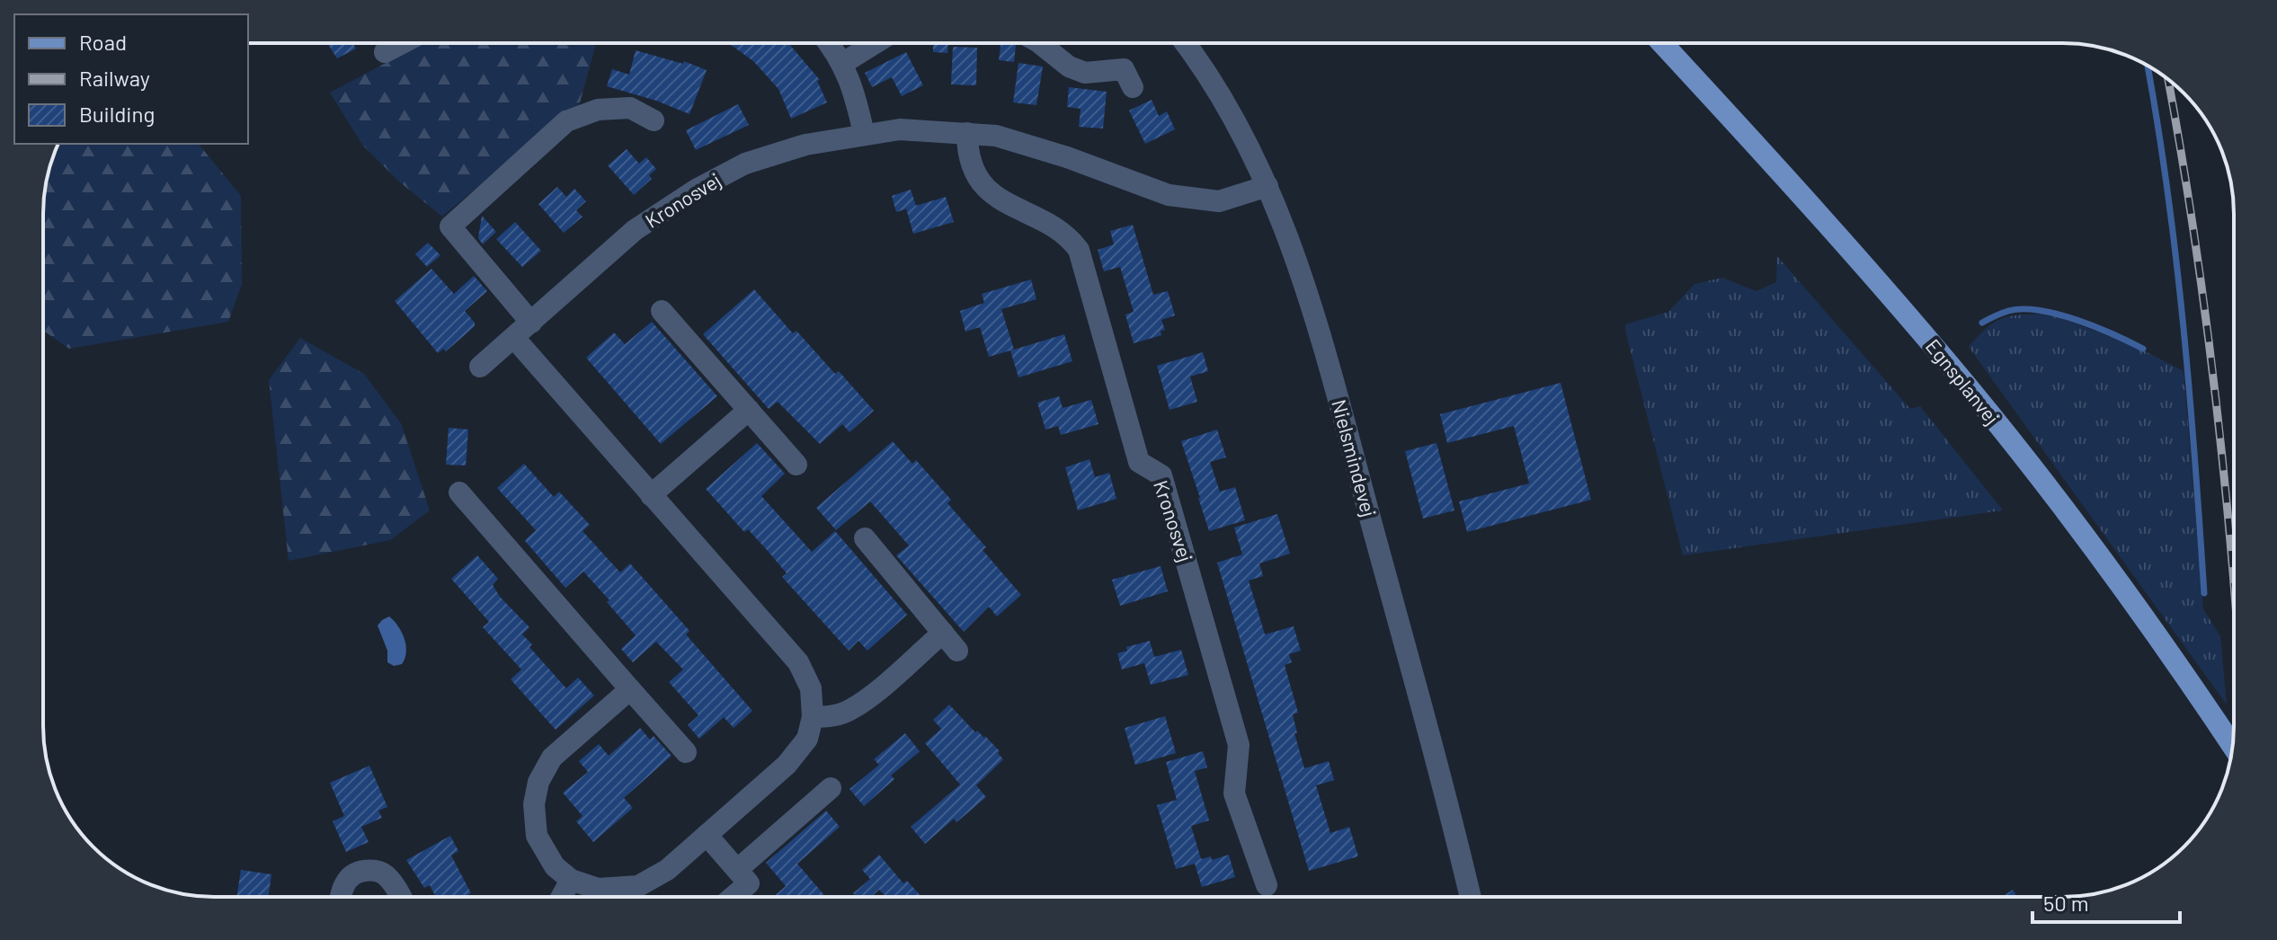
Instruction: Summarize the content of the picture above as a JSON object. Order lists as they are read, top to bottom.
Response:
{
  "streets": {
    "main road": ["Egnsplanvej"],
    "street": ["Kronosvej", "Nielsmindevej"]
  },
  "crossings": [
    ["Kronosvej", "Nielsmindevej"]
  ],
  "legend": ["Road", "Railway", "Building"],
  "scale_bar": "50 m"
}
